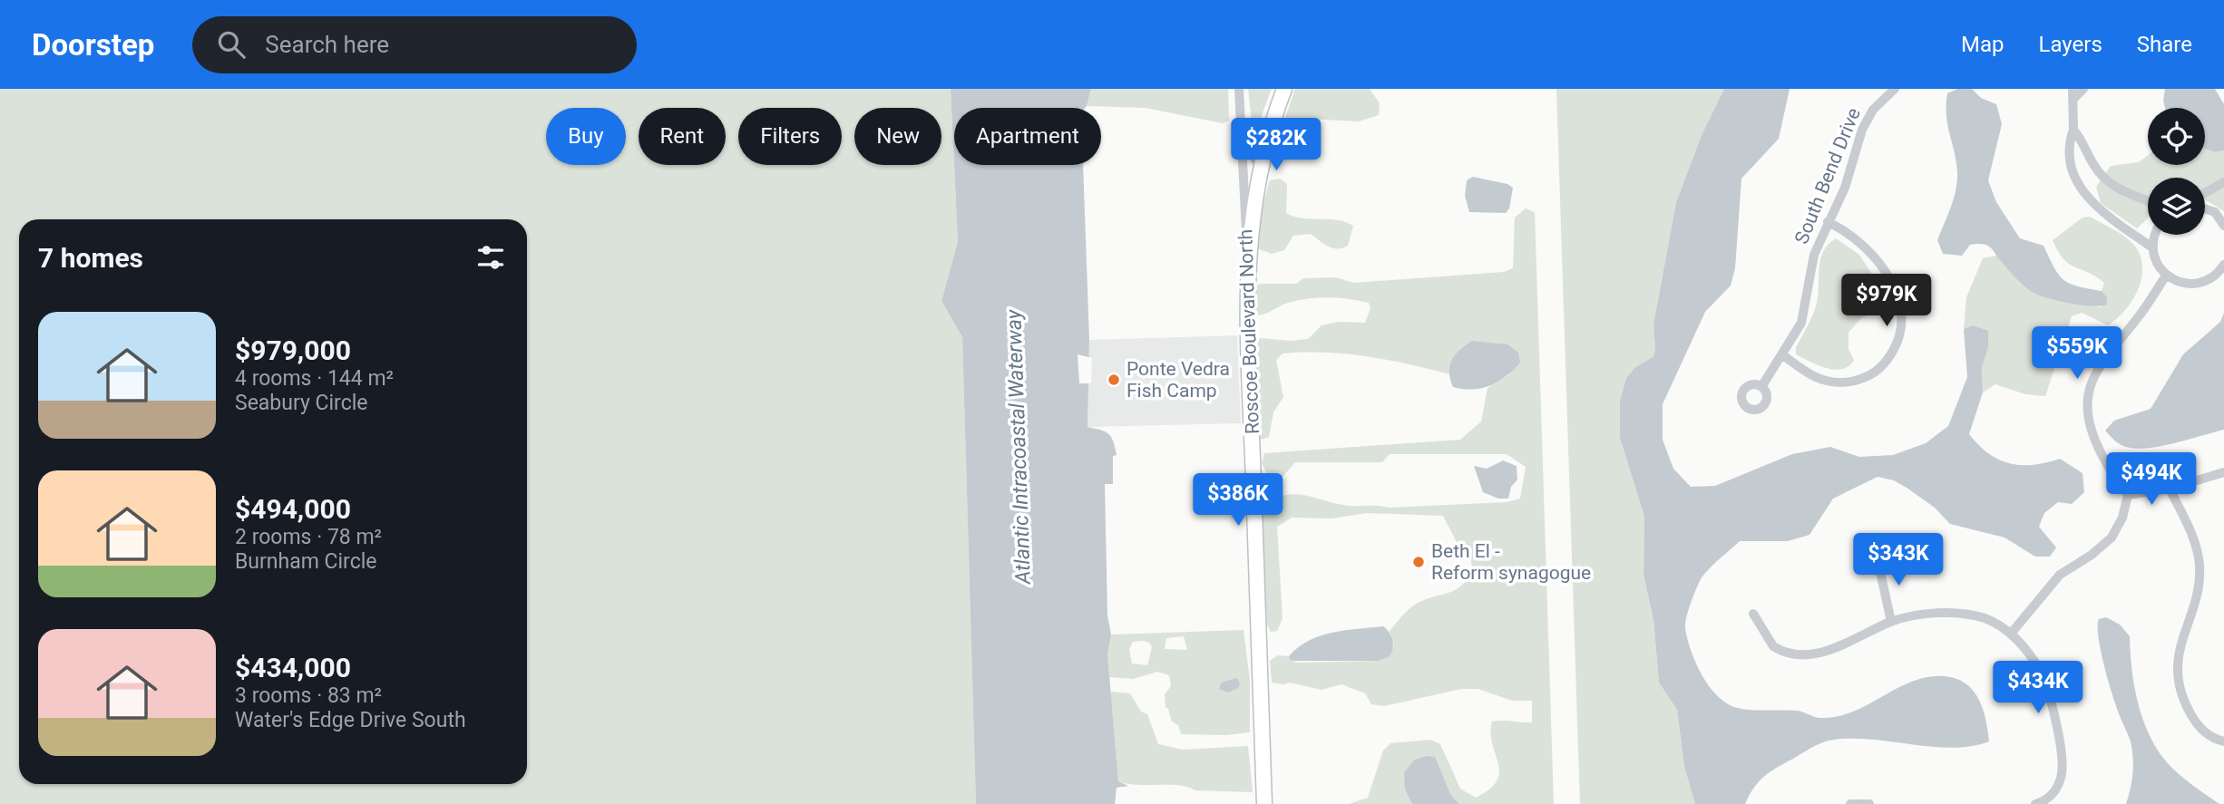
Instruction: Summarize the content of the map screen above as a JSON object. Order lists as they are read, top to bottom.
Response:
{
  "streets": {
    "street": ["South Bend Drive", "Roscoe Boulevard North"]
  },
  "water": ["Atlantic Intracoastal Waterway"],
  "places": ["Ponte Vedra Fish Camp", "Beth El - Reform synagogue"],
  "page": {
    "header": "Doorstep",
    "search": "Search here",
    "nav": ["Map", "Layers", "Share"],
    "chip": [
      "Buy",
      "Rent",
      "Filters",
      "New",
      "Apartment"
    ],
    "price": [
      "$282K",
      "$979K",
      "$559K",
      "$494K",
      "$386K",
      "$343K",
      "$434K"
    ],
    "heading": "7 homes",
    "list": [
      {
        "name": "$979,000",
        "note": "4 rooms · 144 m² · Seabury Circle"
      },
      {
        "name": "$494,000",
        "note": "2 rooms · 78 m² · Burnham Circle"
      },
      {
        "name": "$434,000",
        "note": "3 rooms · 83 m² · Water's Edge Drive South"
      }
    ]
  }
}
